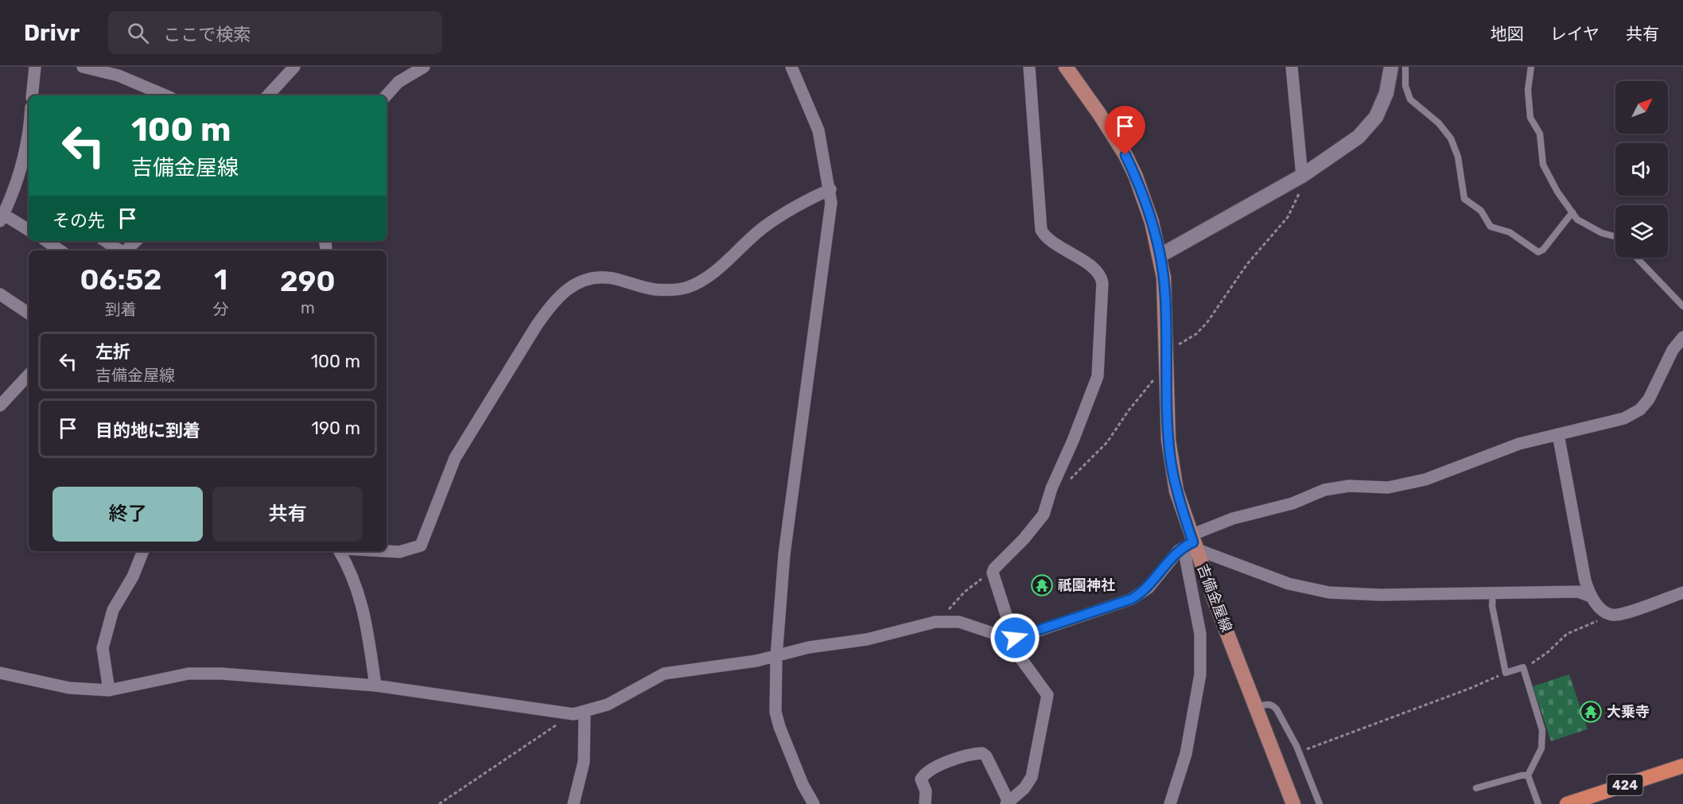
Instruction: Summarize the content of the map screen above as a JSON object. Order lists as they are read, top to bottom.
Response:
{
  "streets": {
    "highway": ["424"],
    "main road": ["吉備金屋線"]
  },
  "places": {
    "temple": ["祇園神社", "大乗寺"]
  },
  "north": "top right",
  "page": {
    "header": "Drivr",
    "search": "ここで検索",
    "nav": ["地図", "レイヤ", "共有"],
    "turn": ["100 m", "吉備金屋線"],
    "then": "その先",
    "eta": [
      "06:52",
      "到着",
      "1",
      "分",
      "290",
      "m"
    ],
    "list": [
      {
        "name": "左折",
        "note": "吉備金屋線",
        "value": "100 m"
      },
      {
        "name": "目的地に到着",
        "value": "190 m"
      }
    ],
    "buttons": ["終了", "共有"]
  }
}
